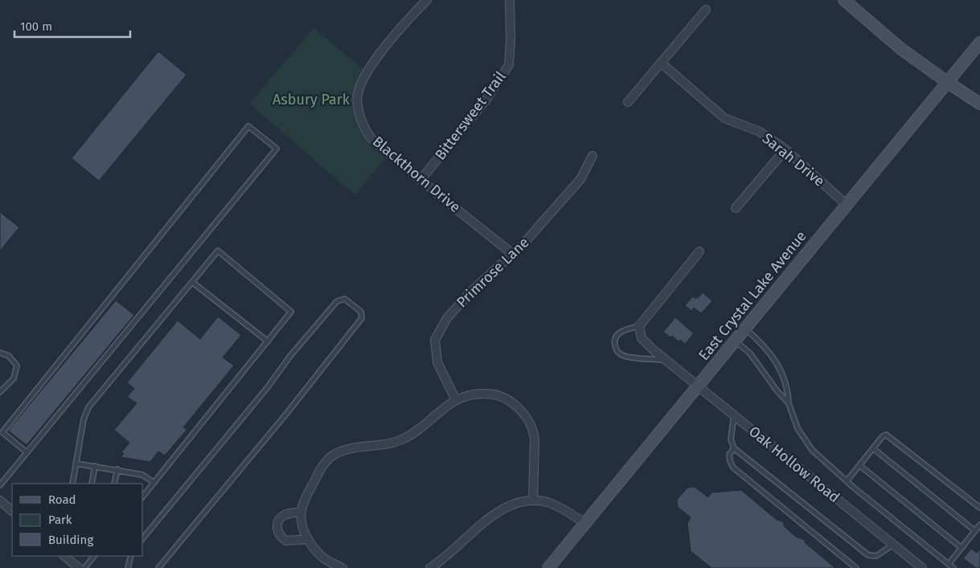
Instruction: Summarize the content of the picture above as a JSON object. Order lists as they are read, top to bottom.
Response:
{
  "streets": {
    "street": [
      "Bittersweet Trail",
      "Sarah Drive",
      "Blackthorn Drive",
      "Primrose Lane",
      "East Crystal Lake Avenue",
      "Oak Hollow Road"
    ]
  },
  "crossings": [
    ["Bittersweet Trail", "Blackthorn Drive"],
    ["Sarah Drive", "East Crystal Lake Avenue"],
    ["Blackthorn Drive", "Primrose Lane"],
    ["East Crystal Lake Avenue", "Oak Hollow Road"]
  ],
  "parks": ["Asbury Park"],
  "legend": ["Road", "Park", "Building"],
  "scale_bar": "100 m"
}
